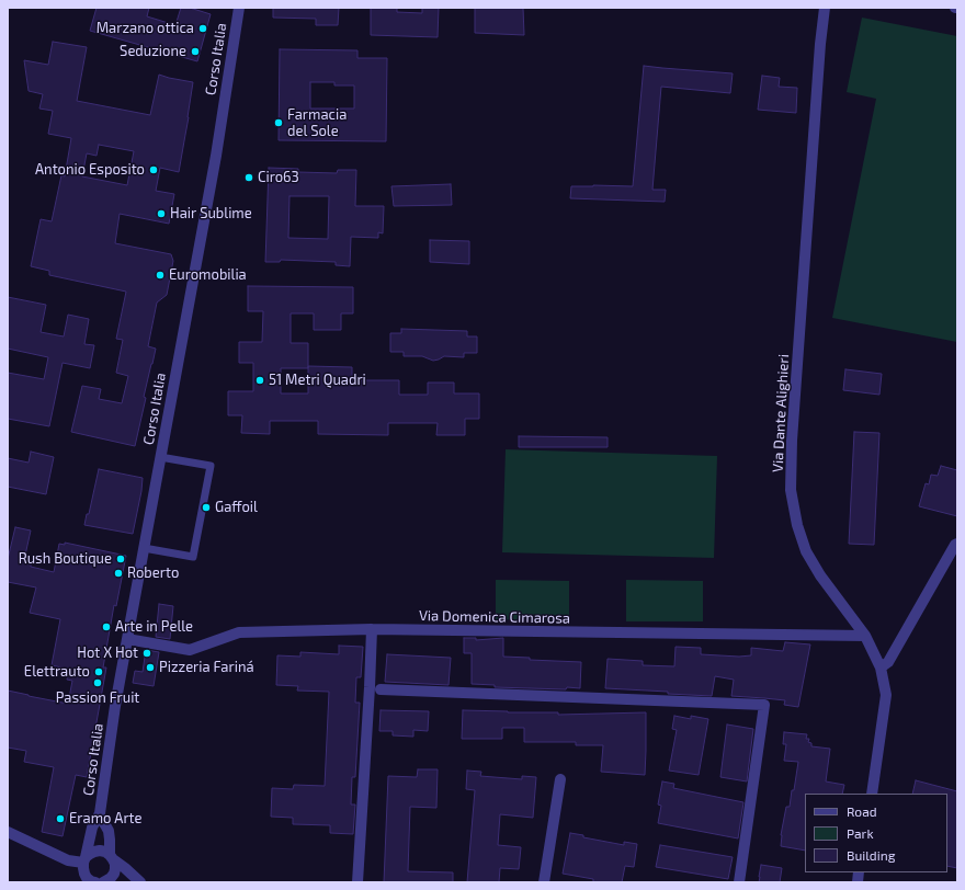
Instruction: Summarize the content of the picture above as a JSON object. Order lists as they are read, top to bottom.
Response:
{
  "streets": {
    "street": ["Corso Italia", "Via Dante Alighieri", "Via Domenica Cimarosa"]
  },
  "crossings": [
    ["Corso Italia", "Via Domenica Cimarosa"],
    ["Via Dante Alighieri", "Via Domenica Cimarosa"]
  ],
  "places": [
    "Marzano ottica",
    "Seduzione",
    "Farmacia del Sole",
    "Antonio Esposito",
    "Ciro63",
    "Hair Sublime",
    "Euromobilia",
    "51 Metri Quadri",
    "Gaffoil",
    "Rush Boutique",
    "Roberto",
    "Arte in Pelle",
    "Hot X Hot",
    "Pizzeria Fariná",
    "Elettrauto",
    "Passion Fruit",
    "Eramo Arte"
  ],
  "legend": ["Road", "Park", "Building"]
}
